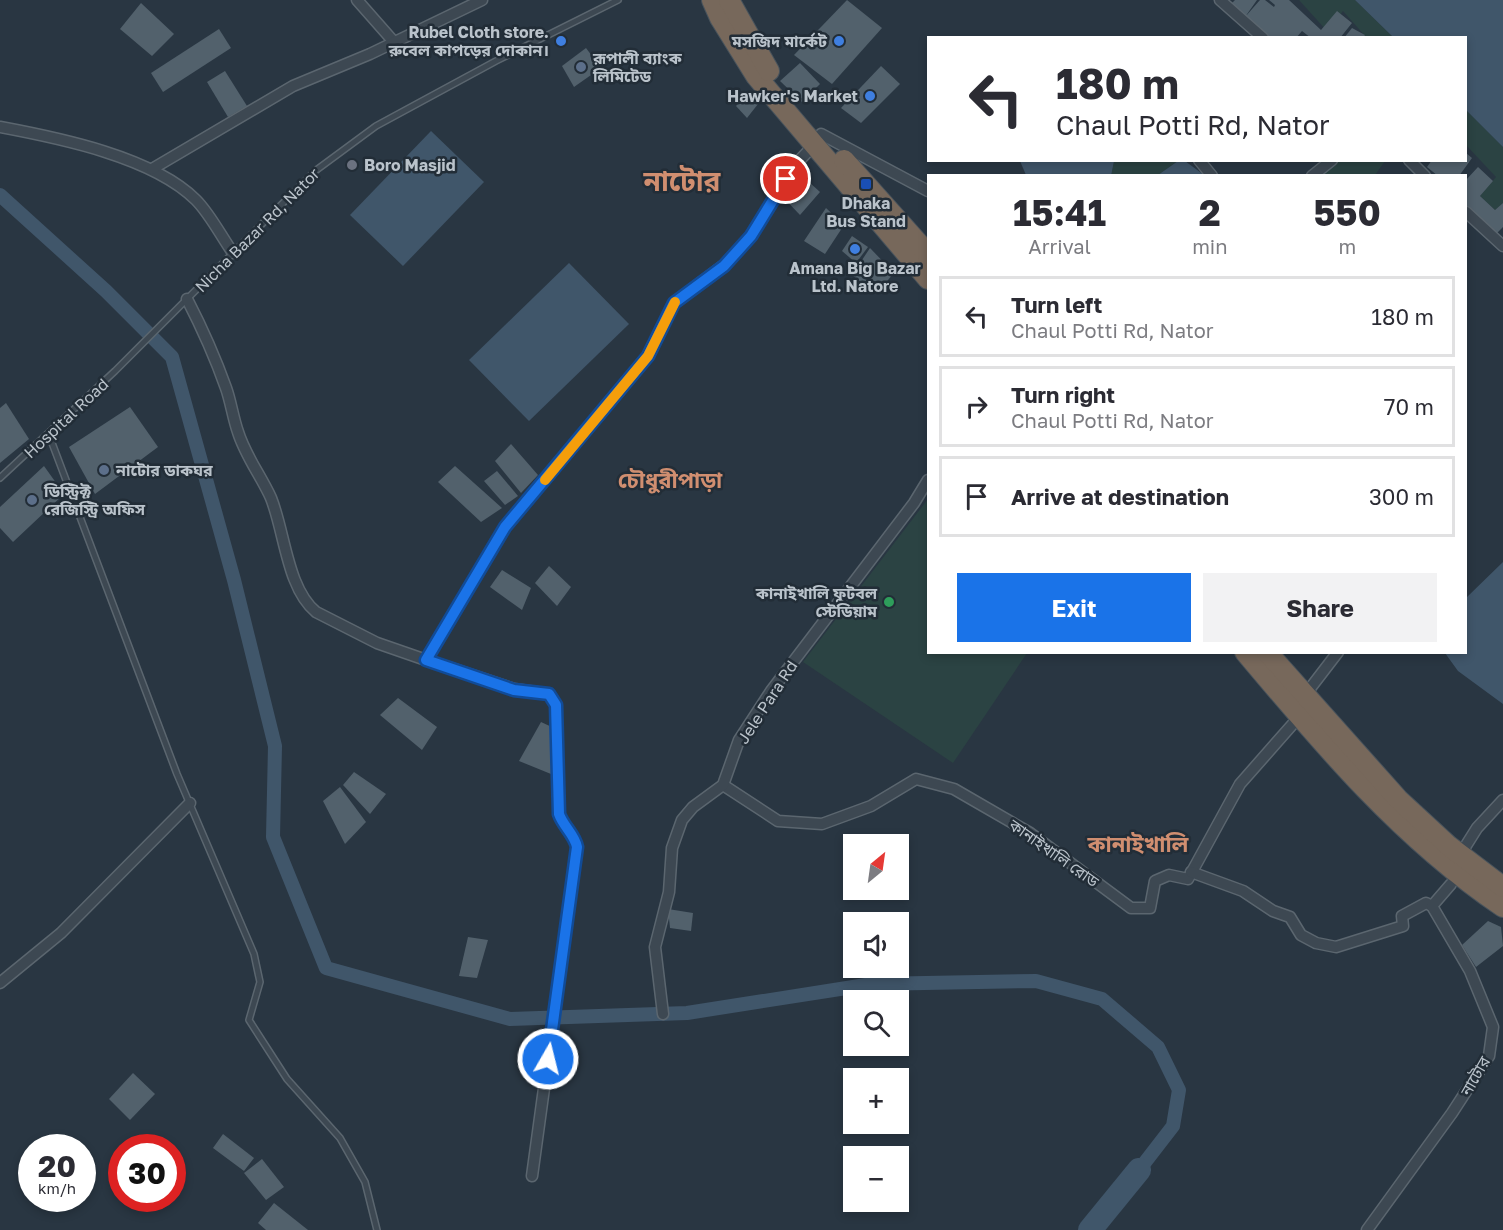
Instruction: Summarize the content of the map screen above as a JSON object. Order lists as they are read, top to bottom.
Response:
{
  "streets": {
    "street": ["Jele Para Rd", "কানাইখালি রোড", "নাটোর"],
    "lane": ["Nicha Bazar Rd, Nator", "Hospital Road"]
  },
  "crossings": [
    ["Nicha Bazar Rd, Nator", "Hospital Road"],
    ["Jele Para Rd", "কানাইখালি রোড"]
  ],
  "districts": ["নাটোর", "চৌধুরীপাড়া", "কানাইখালি"],
  "places": {
    "other": [
      "Rubel Cloth store. রুবেল কাপড়ের দোকান।",
      "মসজিদ মার্কেট",
      "রূপালী ব্যাংক লিমিটেড",
      "Hawker's Market",
      "Boro Masjid",
      "Amana Big Bazar Ltd. Natore",
      "নাটোর ডাকঘর",
      "ডিস্ট্রিক্ট রেজিস্ট্রি অফিস",
      "কানাইখালি ফুটবল স্টেডিয়াম"
    ],
    "transit": ["Dhaka Bus Stand"]
  },
  "north": "top right",
  "page": {
    "turn": ["180 m", "Chaul Potti Rd, Nator"],
    "eta": [
      "15:41",
      "Arrival",
      "2",
      "min",
      "550",
      "m"
    ],
    "list": [
      {
        "name": "Turn left",
        "note": "Chaul Potti Rd, Nator",
        "value": "180 m"
      },
      {
        "name": "Turn right",
        "note": "Chaul Potti Rd, Nator",
        "value": "70 m"
      },
      {
        "name": "Arrive at destination",
        "value": "300 m"
      }
    ],
    "buttons": ["Exit", "Share"],
    "map_buttons": ["+", "−"],
    "speed": "20 km/h",
    "limit": "30"
  }
}
